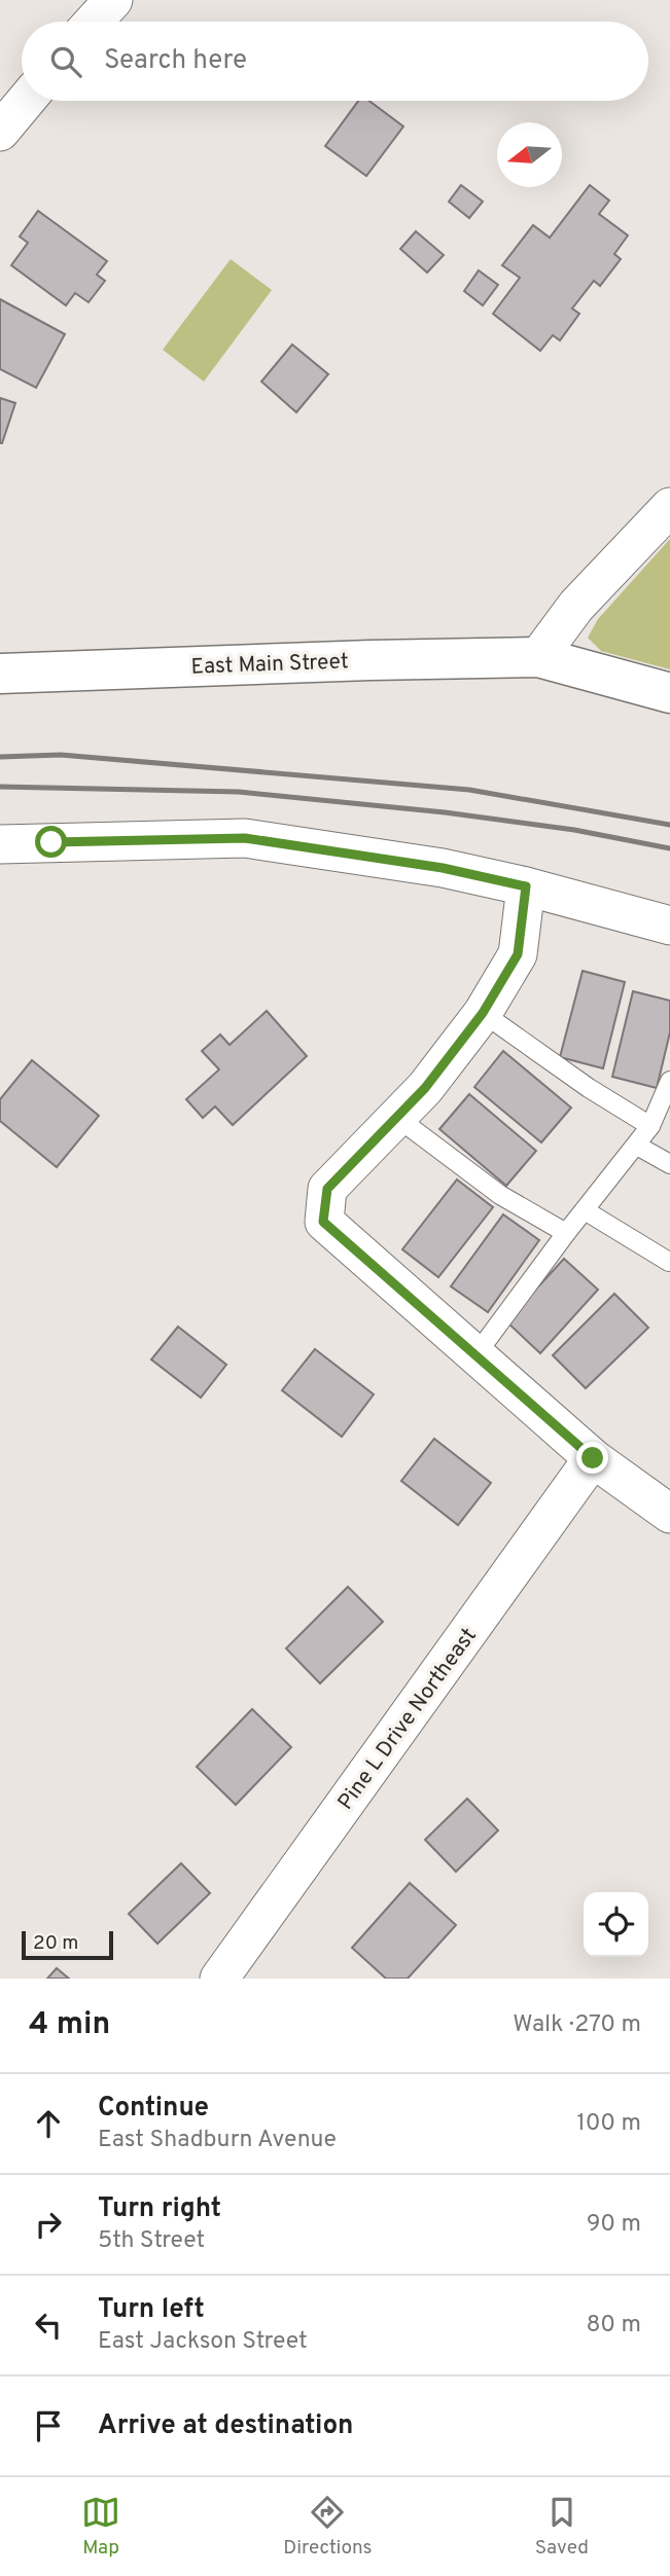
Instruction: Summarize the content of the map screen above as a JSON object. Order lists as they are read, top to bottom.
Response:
{
  "streets": {
    "street": ["East Main Street", "Pine L Drive Northeast"]
  },
  "scale_bar": "20 m",
  "north": "left",
  "page": {
    "search": "Search here",
    "scale": "20 m",
    "heading": ["4 min", "Walk · 270 m"],
    "list": [
      ["Continue", "East Shadburn Avenue", "100 m"],
      ["Turn right", "5th Street", "90 m"],
      ["Turn left", "East Jackson Street", "80 m"],
      "Arrive at destination"
    ],
    "nav": ["Map", "Directions", "Saved"]
  }
}
